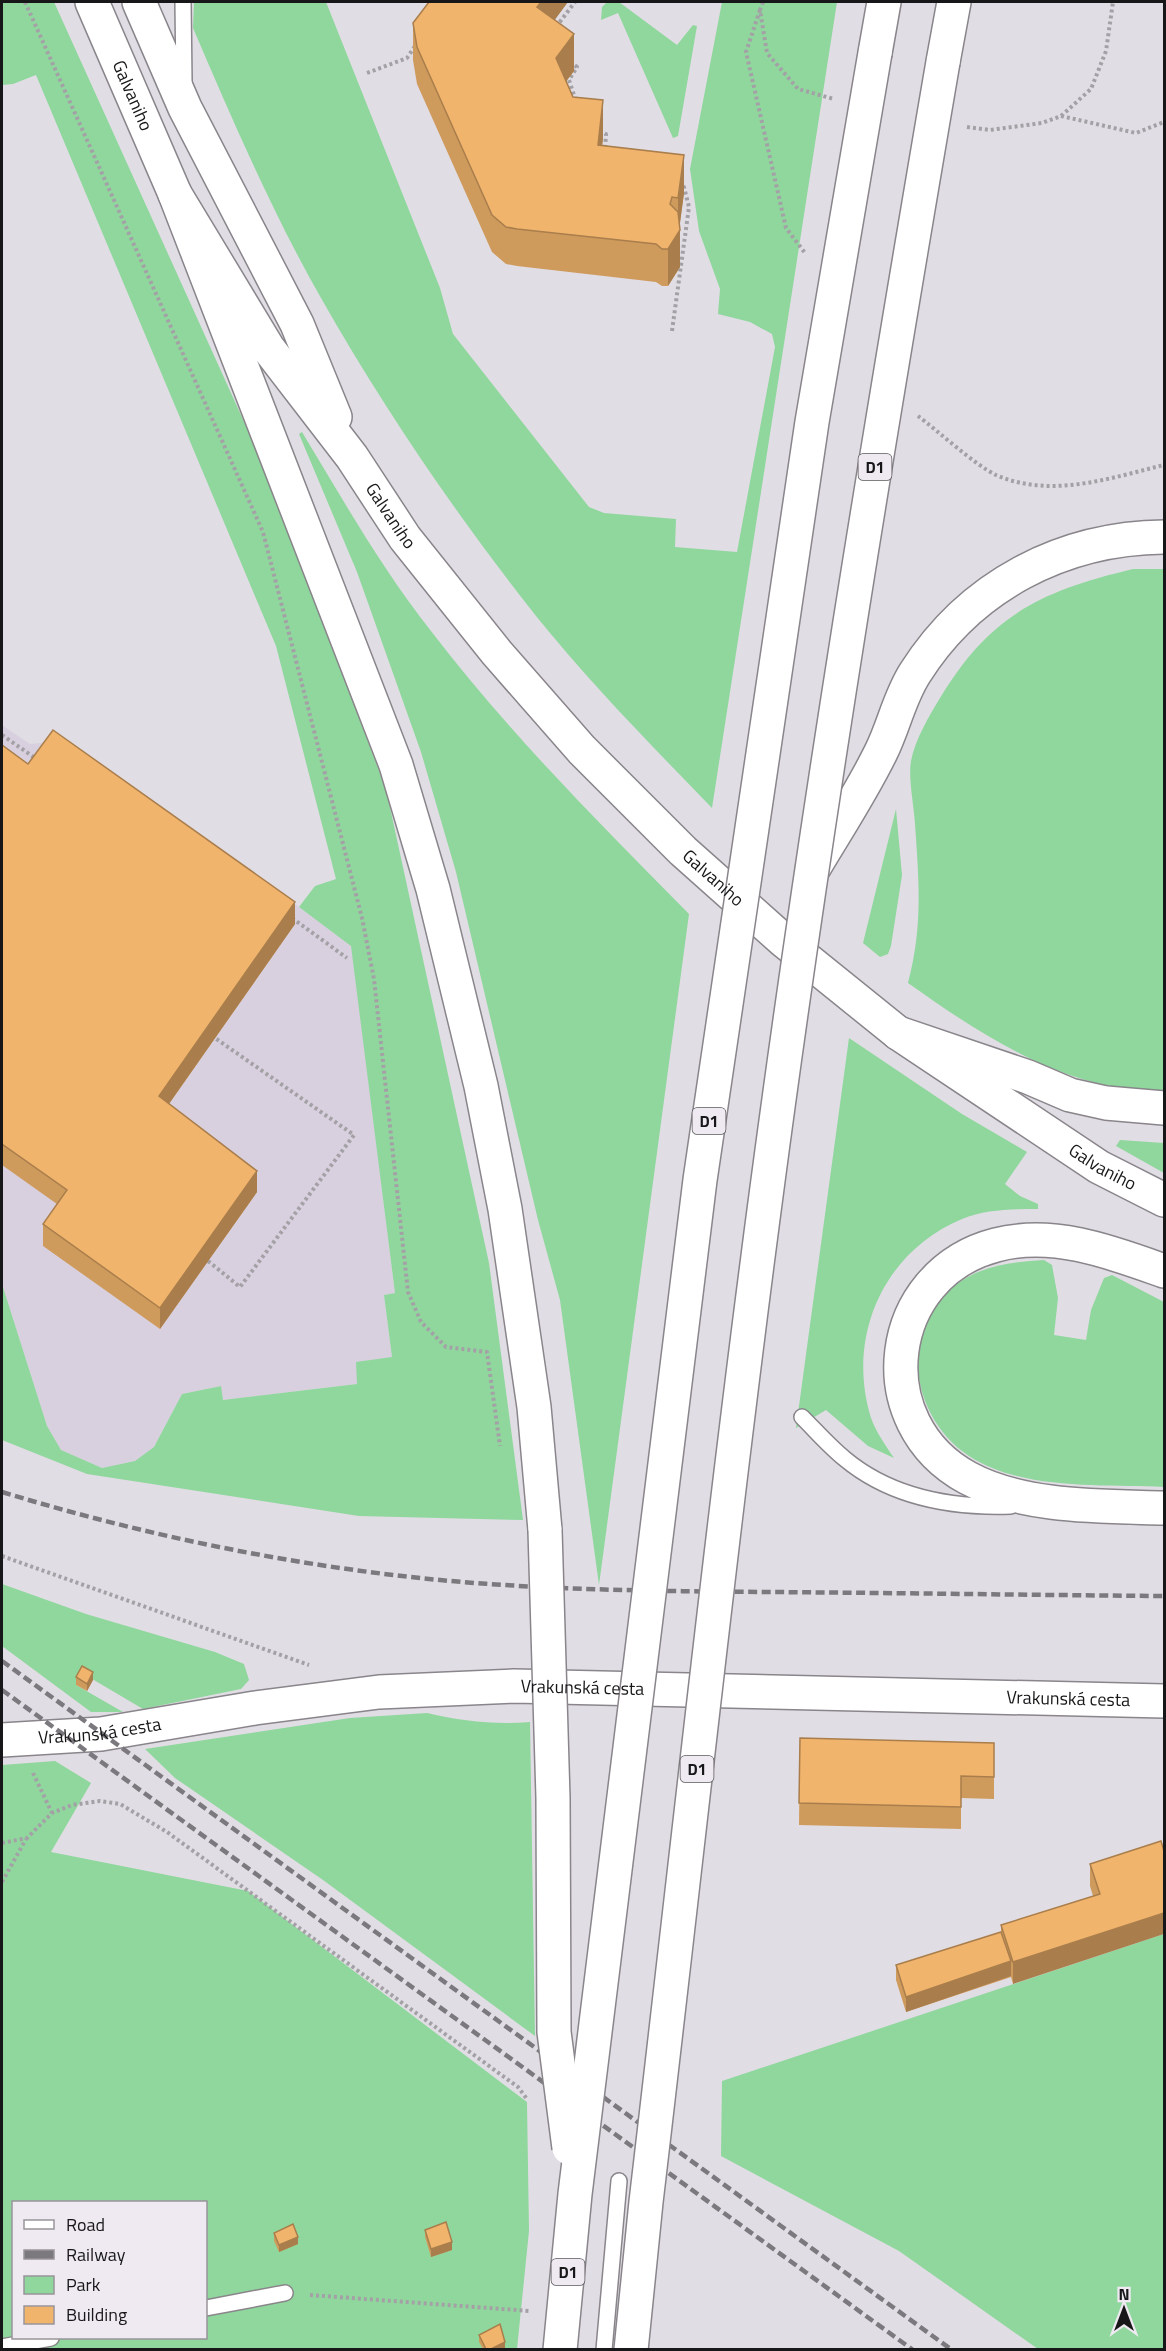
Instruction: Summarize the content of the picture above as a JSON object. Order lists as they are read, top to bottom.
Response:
{
  "streets": {
    "main road": ["Galvaniho", "D1", "Vrakunská cesta"]
  },
  "legend": [
    "Road",
    "Railway",
    "Park",
    "Building"
  ],
  "north": "top"
}
